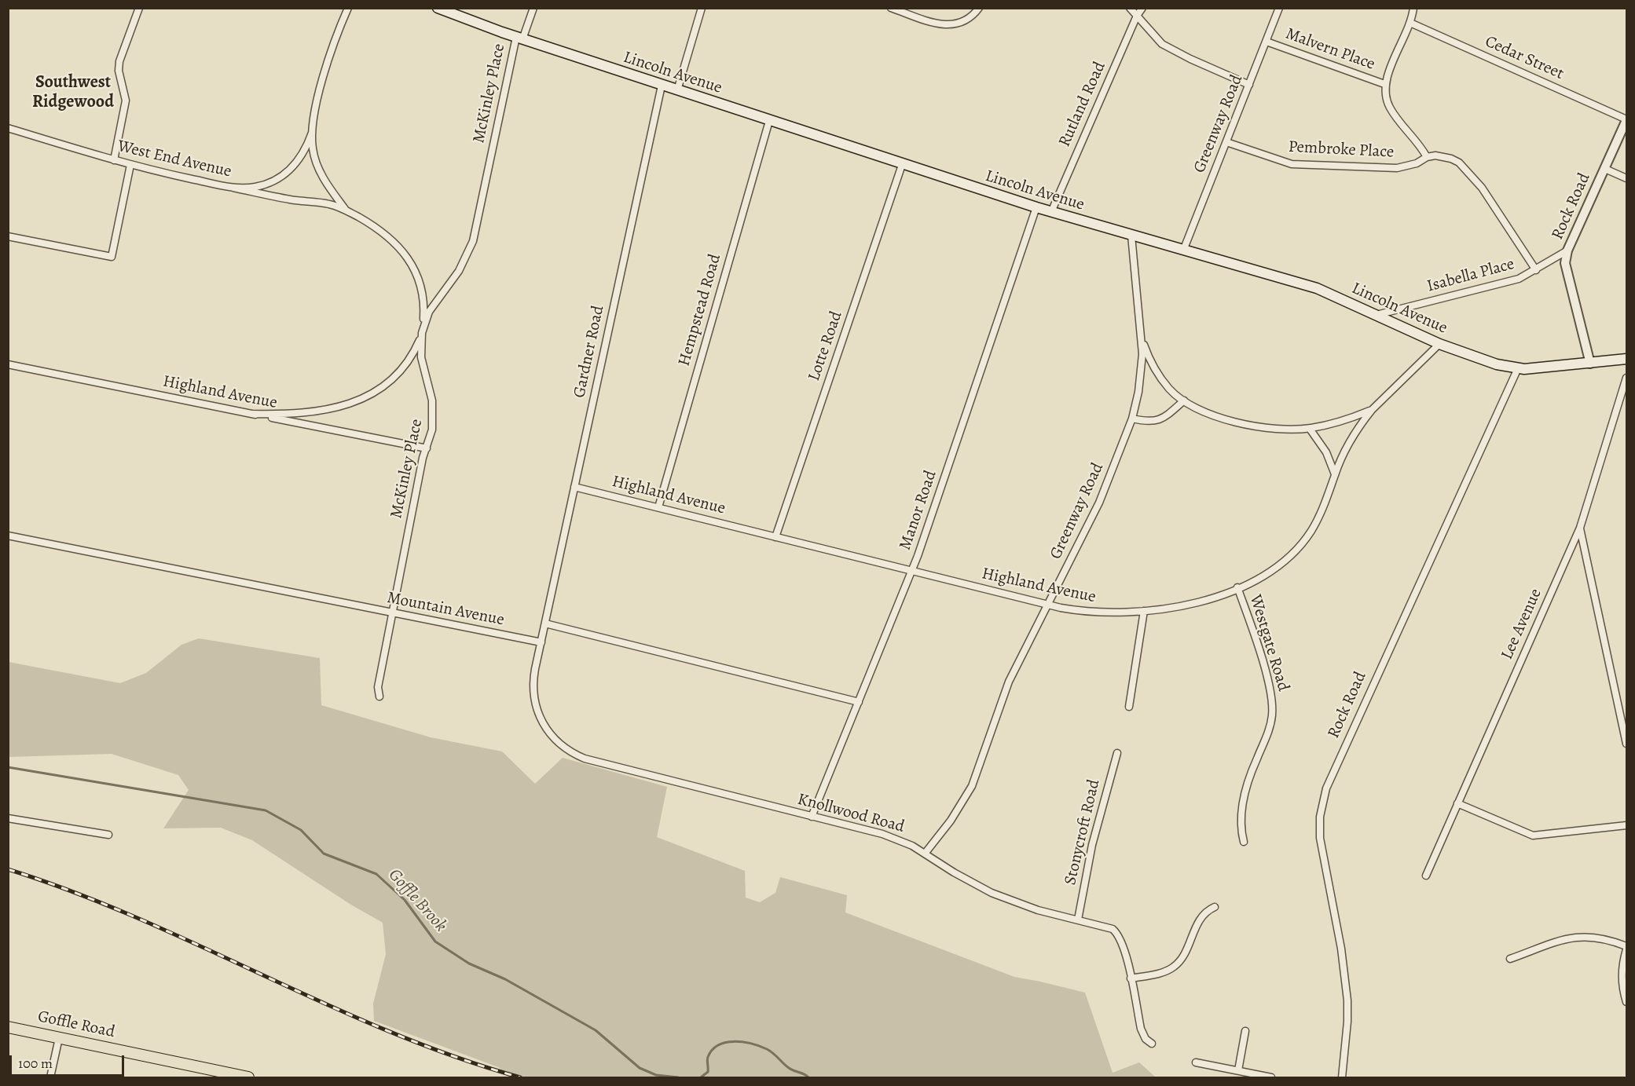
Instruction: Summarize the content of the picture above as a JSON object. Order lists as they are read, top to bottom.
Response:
{
  "streets": {
    "main road": ["Lincoln Avenue", "Goffle Road"],
    "street": [
      "Malvern Place",
      "Cedar Street",
      "McKinley Place",
      "Rutland Road",
      "Greenway Road",
      "Pembroke Place",
      "West End Avenue",
      "Rock Road",
      "Isabella Place",
      "Hempstead Road",
      "Lotte Road",
      "Gardner Road",
      "Highland Avenue",
      "Manor Road",
      "Mountain Avenue",
      "Lee Avenue",
      "Westgate Road",
      "Knollwood Road",
      "Stonycroft Road"
    ]
  },
  "crossings": [
    ["Malvern Place", "Greenway Road"],
    ["Cedar Street", "Rock Road"],
    ["Lincoln Avenue", "McKinley Place"],
    ["Lincoln Avenue", "Rutland Road"],
    ["Lincoln Avenue", "Greenway Road"],
    ["Lincoln Avenue", "Rock Road"],
    ["Lincoln Avenue", "Isabella Place"],
    ["Lincoln Avenue", "Hempstead Road"],
    ["Lincoln Avenue", "Lotte Road"],
    ["Lincoln Avenue", "Gardner Road"],
    ["Lincoln Avenue", "Highland Avenue"],
    ["Lincoln Avenue", "Manor Road"],
    ["McKinley Place", "Highland Avenue"],
    ["McKinley Place", "Mountain Avenue"],
    ["Greenway Road", "Pembroke Place"],
    ["Greenway Road", "Highland Avenue"],
    ["Greenway Road", "Knollwood Road"],
    ["Rock Road", "Isabella Place"],
    ["Hempstead Road", "Highland Avenue"],
    ["Lotte Road", "Highland Avenue"],
    ["Gardner Road", "Highland Avenue"],
    ["Highland Avenue", "Manor Road"],
    ["Highland Avenue", "Westgate Road"],
    ["Manor Road", "Knollwood Road"],
    ["Mountain Avenue", "Knollwood Road"],
    ["Knollwood Road", "Stonycroft Road"]
  ],
  "districts": ["Southwest Ridgewood"],
  "water": ["Goffle Brook"],
  "scale_bar": "100 m"
}
